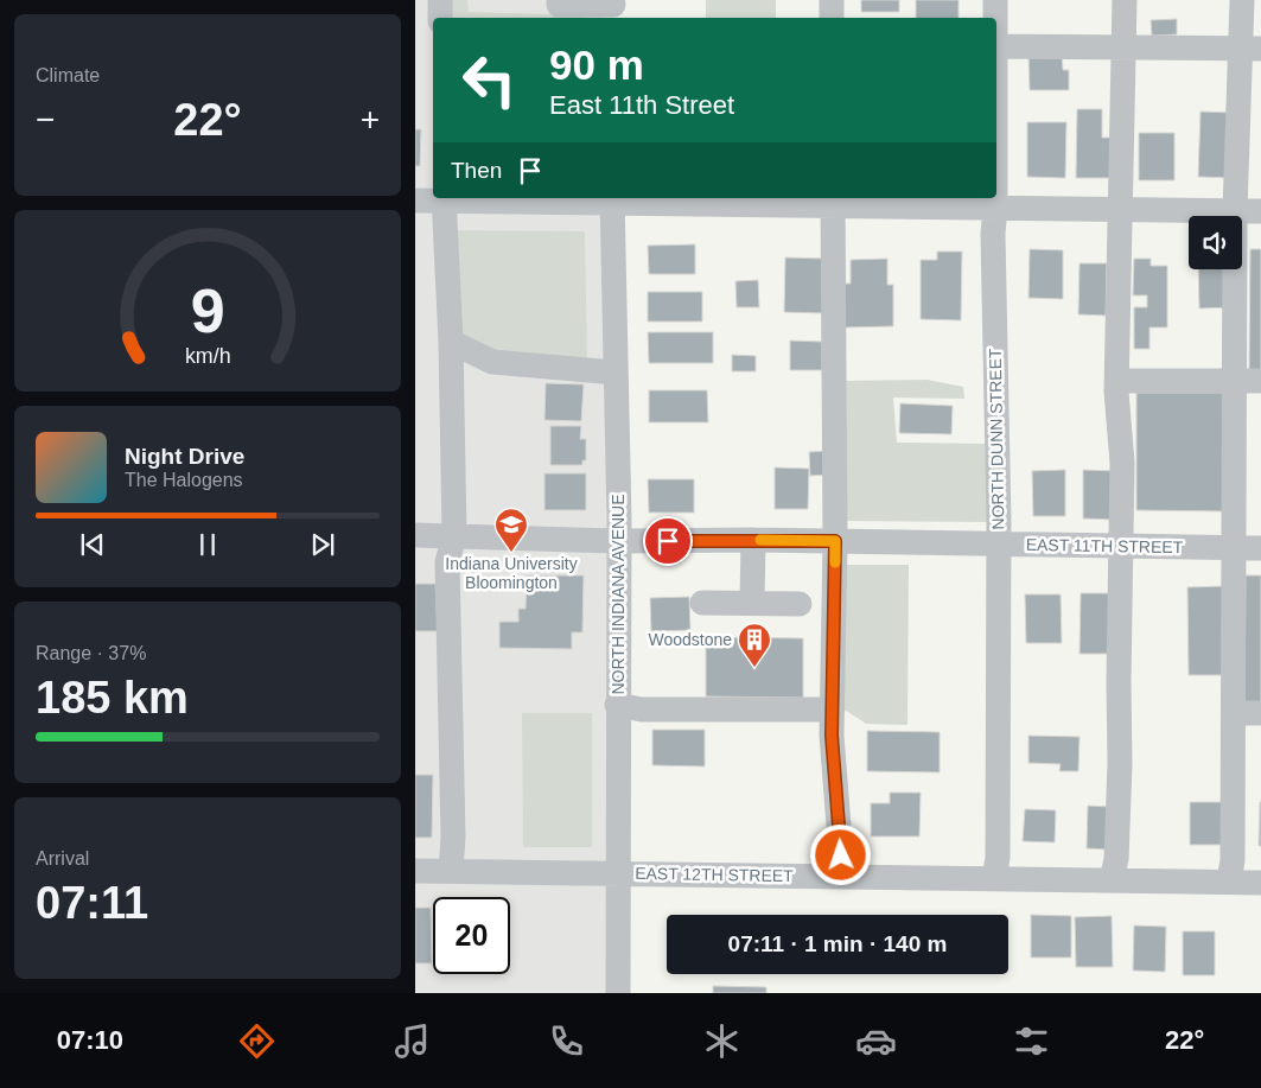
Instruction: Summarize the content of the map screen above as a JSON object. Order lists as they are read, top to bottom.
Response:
{
  "streets": {
    "street": [
      "NORTH DUNN STREET",
      "EAST 11TH STREET",
      "NORTH INDIANA AVENUE",
      "EAST 12TH STREET"
    ]
  },
  "crossings": [
    ["NORTH DUNN STREET", "EAST 11TH STREET"],
    ["NORTH DUNN STREET", "EAST 12TH STREET"],
    ["EAST 11TH STREET", "NORTH INDIANA AVENUE"],
    ["NORTH INDIANA AVENUE", "EAST 12TH STREET"]
  ],
  "places": {
    "school or university": ["Indiana University Bloomington"],
    "building": ["Woodstone"]
  },
  "page": {
    "tile": [
      "Climate",
      ["Range · 37%", "185 km"],
      ["Arrival", "07:11"]
    ],
    "turn": ["90 m", "East 11th Street"],
    "heat": ["−", "22°", "+"],
    "then": "Then",
    "song": ["Night Drive", "The Halogens"],
    "limit": "20",
    "trip": "07:11 · 1 min · 140 m",
    "tabs": ["07:10", "22°"],
    "gauge": ["9", "km/h"]
  }
}
